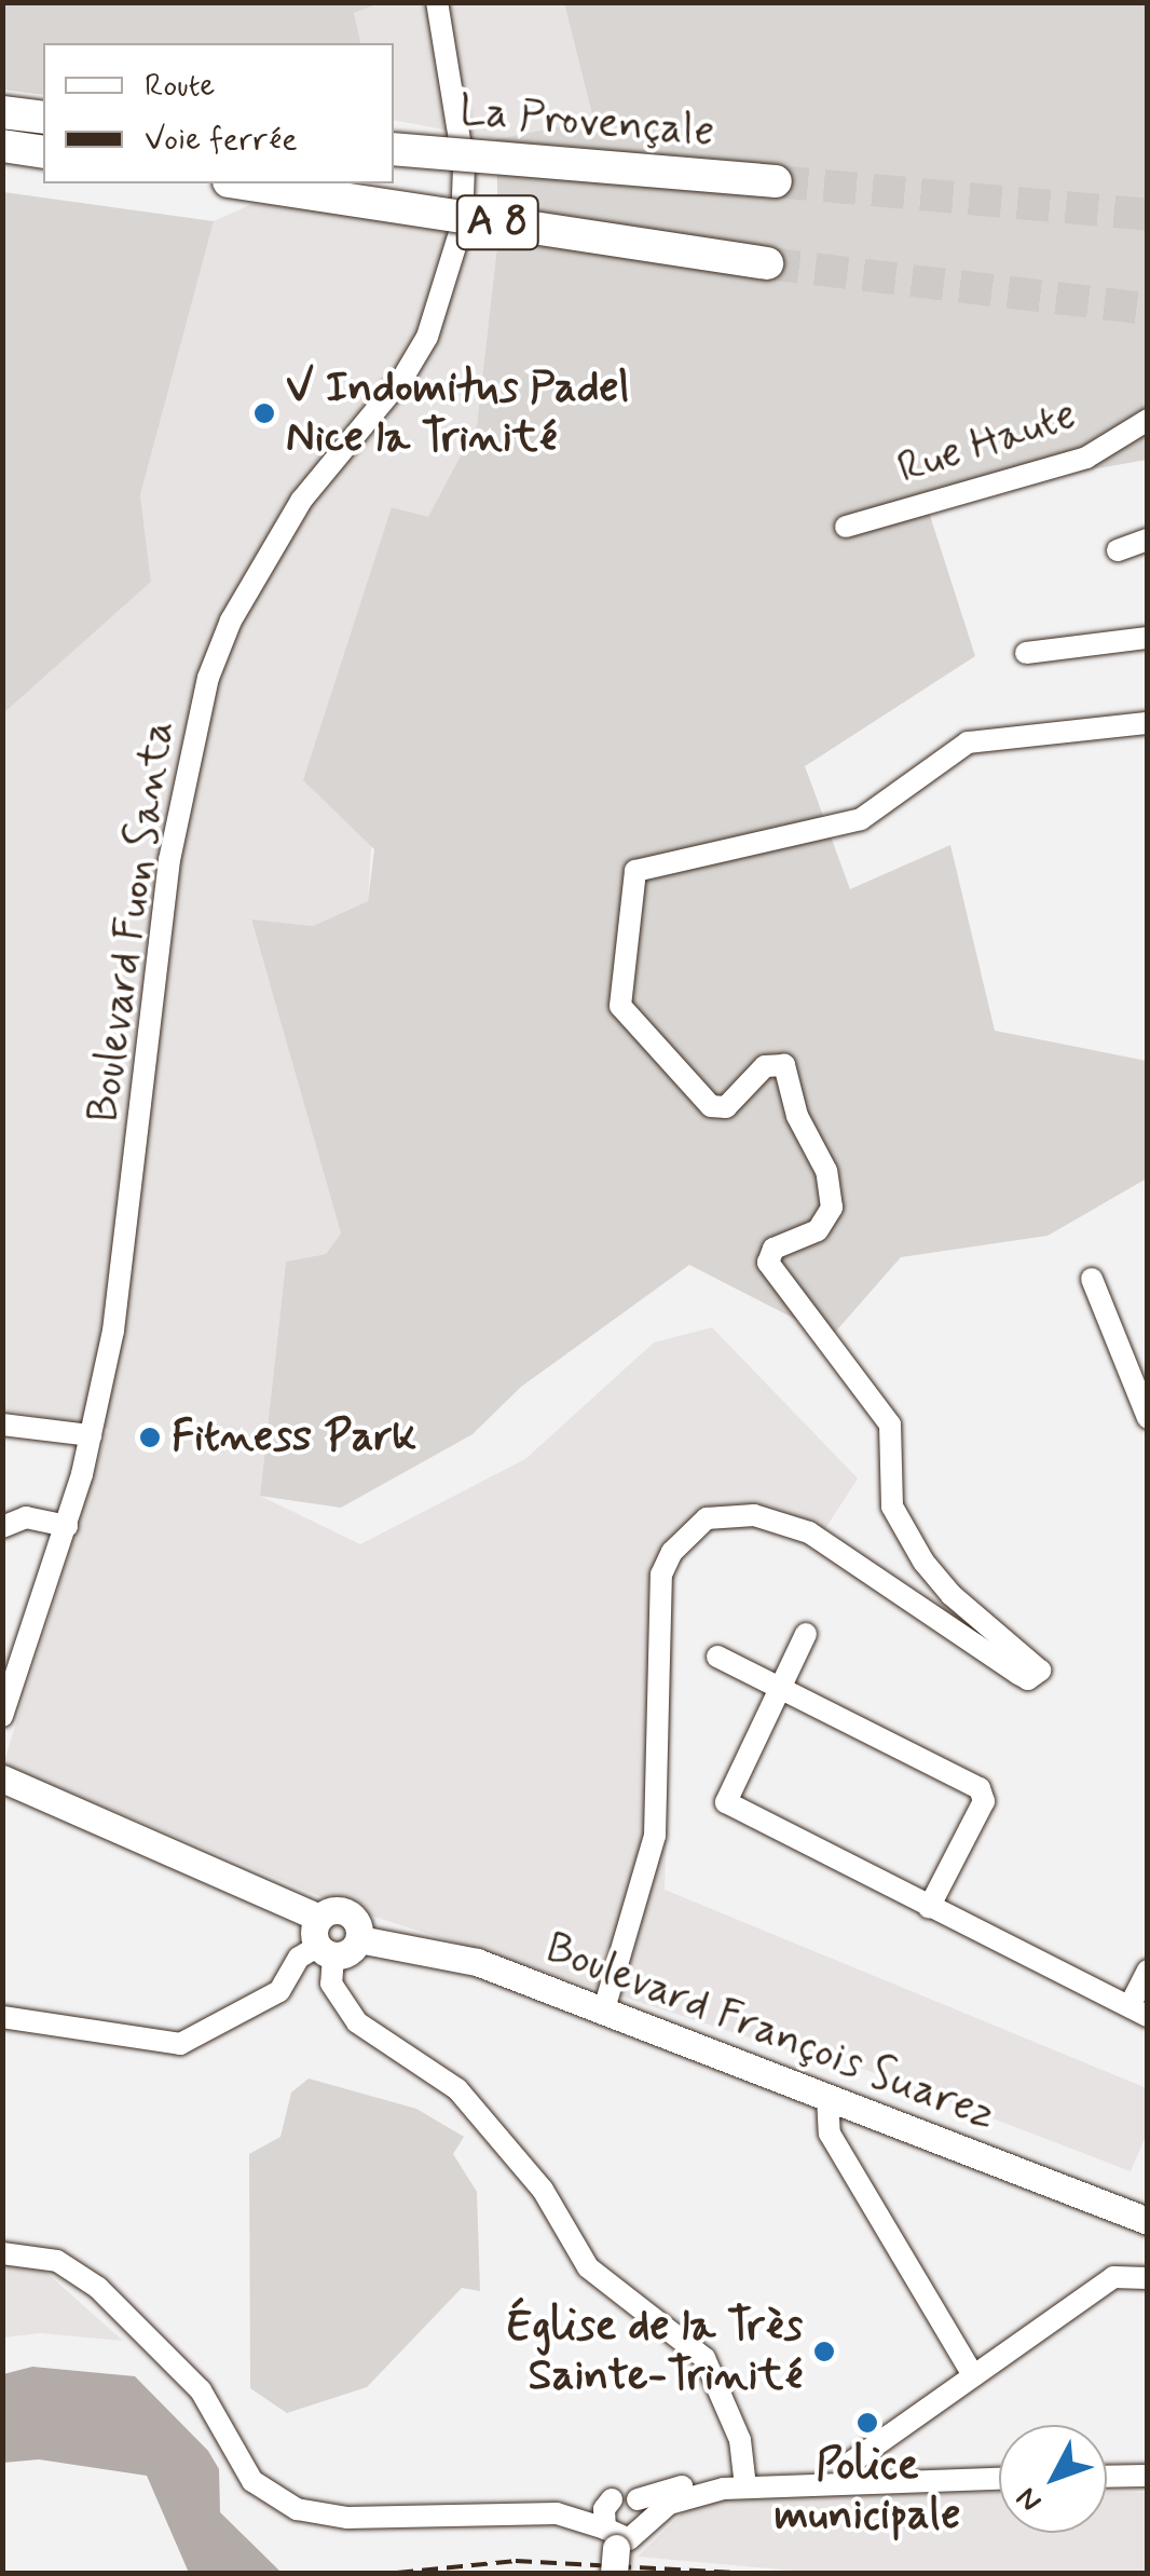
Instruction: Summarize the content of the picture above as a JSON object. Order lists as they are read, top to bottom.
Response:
{
  "streets": {
    "highway": ["La Provençale", "A 8"],
    "main road": ["Boulevard François Suarez"],
    "street": ["Rue Haute", "Boulevard Fuon Santa"]
  },
  "places": [
    "V Indomitus Padel Nice la Trinité",
    "Fitness Park",
    "Église de la Très Sainte-Trinité",
    "Police municipale"
  ],
  "legend": ["Route", "Voie ferrée"],
  "north": "bottom left"
}
